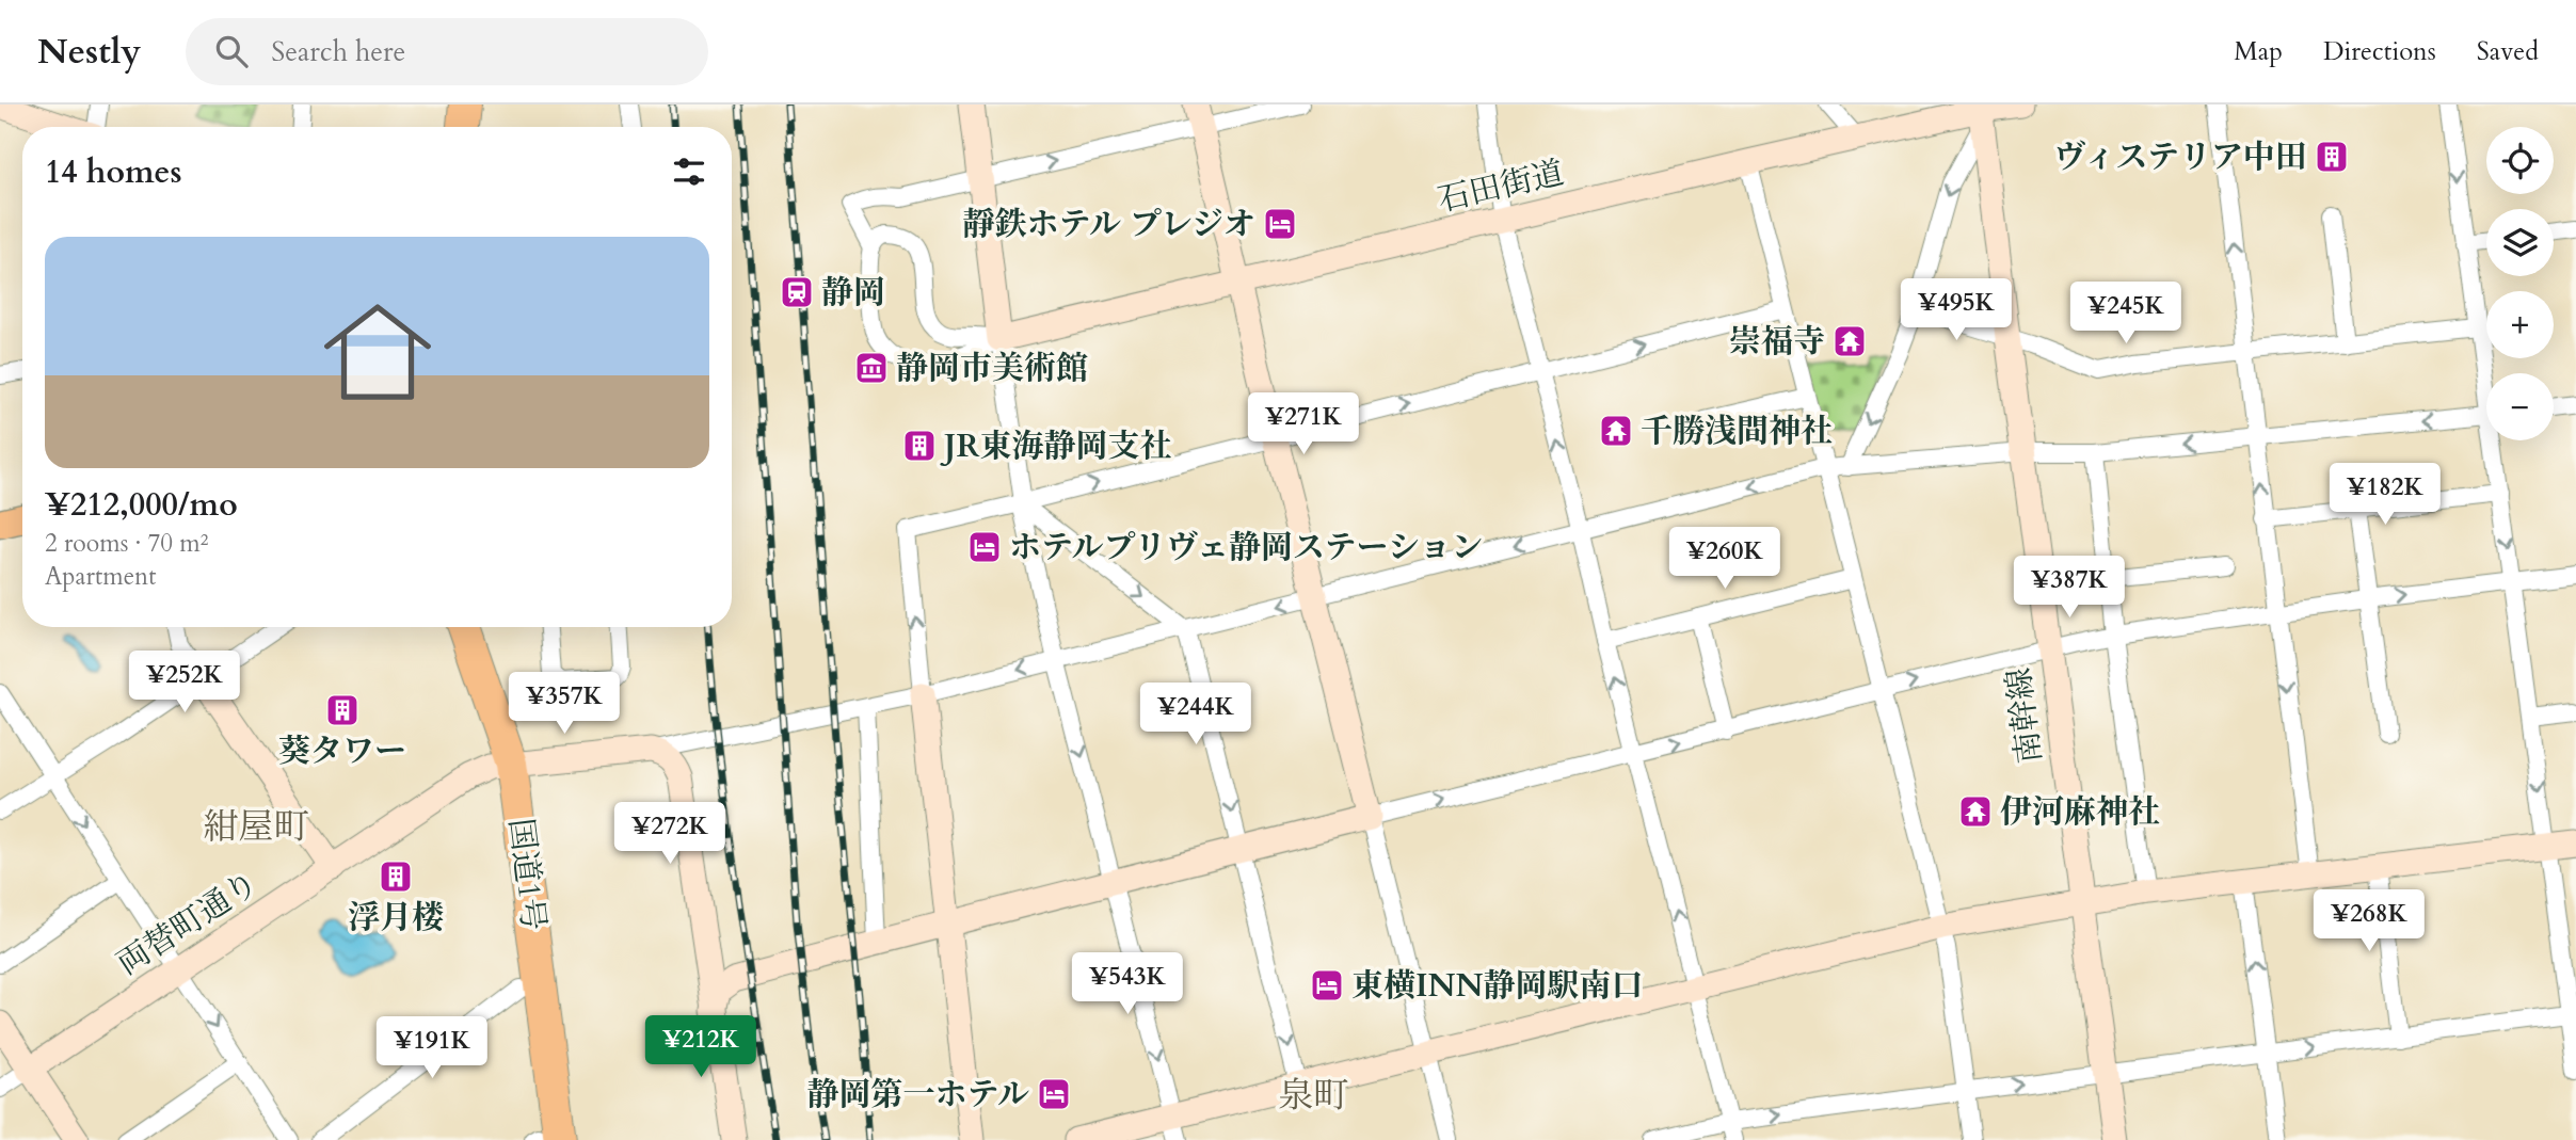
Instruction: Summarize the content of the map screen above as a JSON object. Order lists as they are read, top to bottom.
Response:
{
  "streets": {
    "highway": ["国道1号"],
    "street": ["石田街道", "南幹線", "両替町通り"]
  },
  "crossings": [
    ["石田街道", "南幹線"],
    ["国道1号", "両替町通り"]
  ],
  "districts": ["紺屋町", "泉町"],
  "places": {
    "building": [
      "ヴィステリア中田",
      "JR東海静岡支社",
      "葵タワー",
      "浮月楼"
    ],
    "hotel": [
      "靜鉄ホテル プレジオ",
      "ホテルプリヴェ静岡ステーション",
      "東横INN静岡駅南口",
      "静岡第一ホテル"
    ],
    "station": ["静岡"],
    "temple": ["崇福寺", "千勝浅間神社", "伊河麻神社"],
    "museum": ["静岡市美術館"]
  },
  "page": {
    "header": "Nestly",
    "search": "Search here",
    "nav": ["Map", "Directions", "Saved"],
    "map_buttons": ["+", "−"],
    "heading": "14 homes",
    "list": [
      {
        "name": "¥212,000/mo",
        "note": "2 rooms · 70 m² · Apartment"
      }
    ],
    "price": [
      "¥495K",
      "¥245K",
      "¥271K",
      "¥182K",
      "¥260K",
      "¥387K",
      "¥252K",
      "¥357K",
      "¥244K",
      "¥272K",
      "¥268K",
      "¥543K",
      "¥212K",
      "¥191K"
    ]
  }
}
